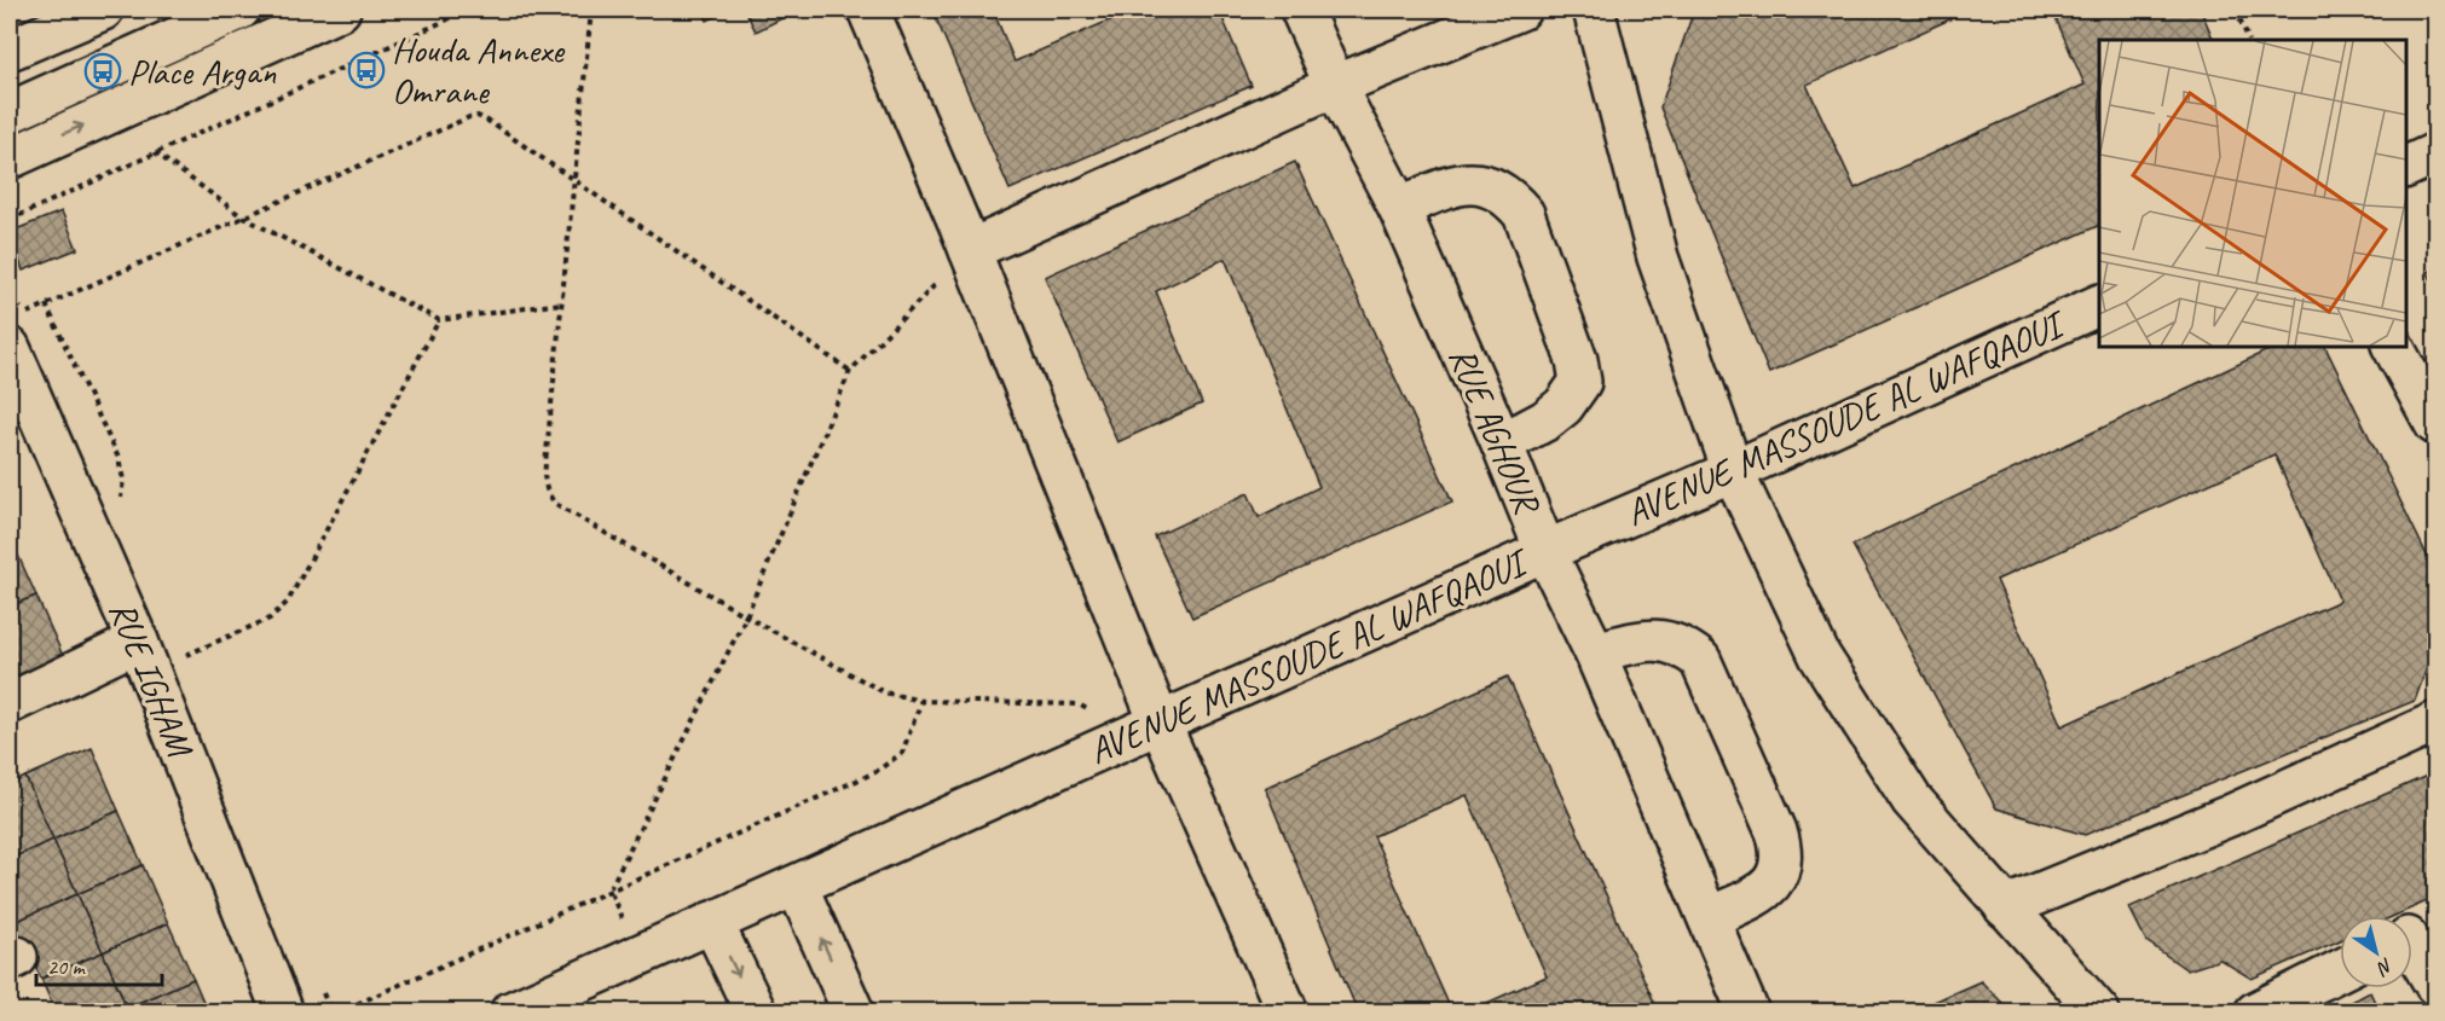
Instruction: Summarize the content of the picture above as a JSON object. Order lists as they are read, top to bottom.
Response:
{
  "streets": {
    "street": ["AVENUE MASSOUDE AL WAFQAOUI", "RUE AGHOUR", "RUE IGHAM"]
  },
  "crossings": [
    ["AVENUE MASSOUDE AL WAFQAOUI", "RUE AGHOUR"]
  ],
  "places": {
    "bus stop": ["Houda Annexe Omrane", "Place Argan"]
  },
  "scale_bar": "20 m",
  "north": "bottom right"
}
